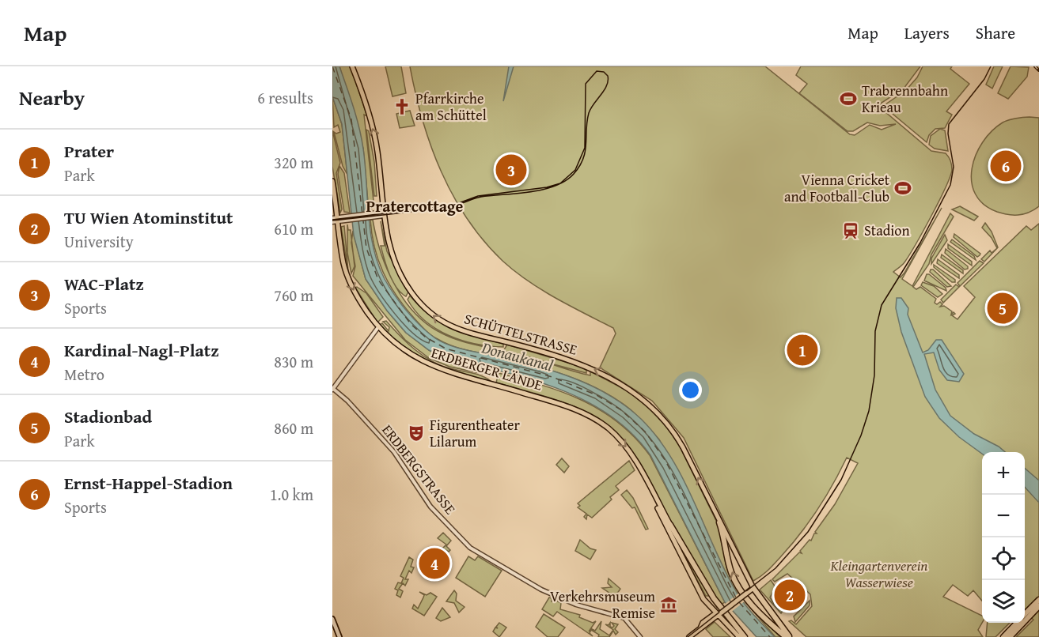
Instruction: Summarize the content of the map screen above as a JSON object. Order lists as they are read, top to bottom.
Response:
{
  "streets": {
    "main road": ["SCHÜTTELSTRASSE", "ERDBERGER LÄNDE"],
    "street": ["ERDBERGSTRASSE"]
  },
  "one_way": ["SCHÜTTELSTRASSE", "ERDBERGER LÄNDE"],
  "districts": ["Pratercottage"],
  "water": ["Donaukanal"],
  "parks": ["Kleingartenverein Wasserwiese"],
  "places": {
    "sports": ["Trabrennbahn Krieau", "Vienna Cricket and Football-Club"],
    "church": ["Pfarrkirche am Schüttel"],
    "station": ["Stadion"],
    "theatre": ["Figurentheater Lilarum"],
    "museum": ["Verkehrsmuseum Remise"]
  },
  "page": {
    "header": "Map",
    "nav": ["Map", "Layers", "Share"],
    "heading": ["Nearby", "6 results"],
    "list": [
      {
        "mark": "1",
        "name": "Prater",
        "note": "Park",
        "value": "320 m"
      },
      {
        "mark": "2",
        "name": "TU Wien Atominstitut",
        "note": "University",
        "value": "610 m"
      },
      {
        "mark": "3",
        "name": "WAC-Platz",
        "note": "Sports",
        "value": "760 m"
      },
      {
        "mark": "4",
        "name": "Kardinal-Nagl-Platz",
        "note": "Metro",
        "value": "830 m"
      },
      {
        "mark": "5",
        "name": "Stadionbad",
        "note": "Park",
        "value": "860 m"
      },
      {
        "mark": "6",
        "name": "Ernst-Happel-Stadion",
        "note": "Sports",
        "value": "1.0 km"
      }
    ],
    "pins": [
      "6",
      "3",
      "5",
      "1",
      "4",
      "2"
    ],
    "map_buttons": ["+", "−"]
  }
}
